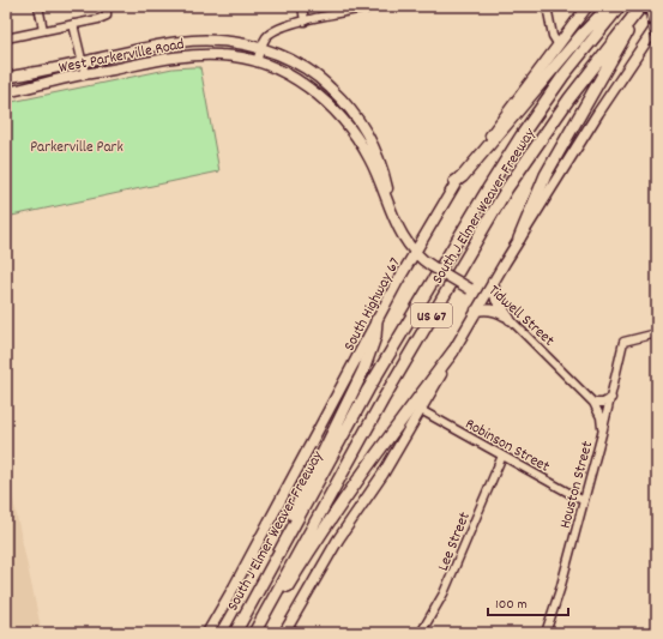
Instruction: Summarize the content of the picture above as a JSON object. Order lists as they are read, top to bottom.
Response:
{
  "streets": {
    "highway": ["South J Elmer Weaver Freeway", "US 67"],
    "main road": ["West Parkerville Road", "South Highway 67", "Tidwell Street"],
    "street": ["Robinson Street", "Houston Street", "Lee Street"]
  },
  "crossings": [
    ["West Parkerville Road", "Tidwell Street"],
    ["South Highway 67", "Tidwell Street"],
    ["Tidwell Street", "Houston Street"],
    ["Robinson Street", "Houston Street"],
    ["Robinson Street", "Lee Street"]
  ],
  "parks": ["Parkerville Park"],
  "scale_bar": "100 m"
}
